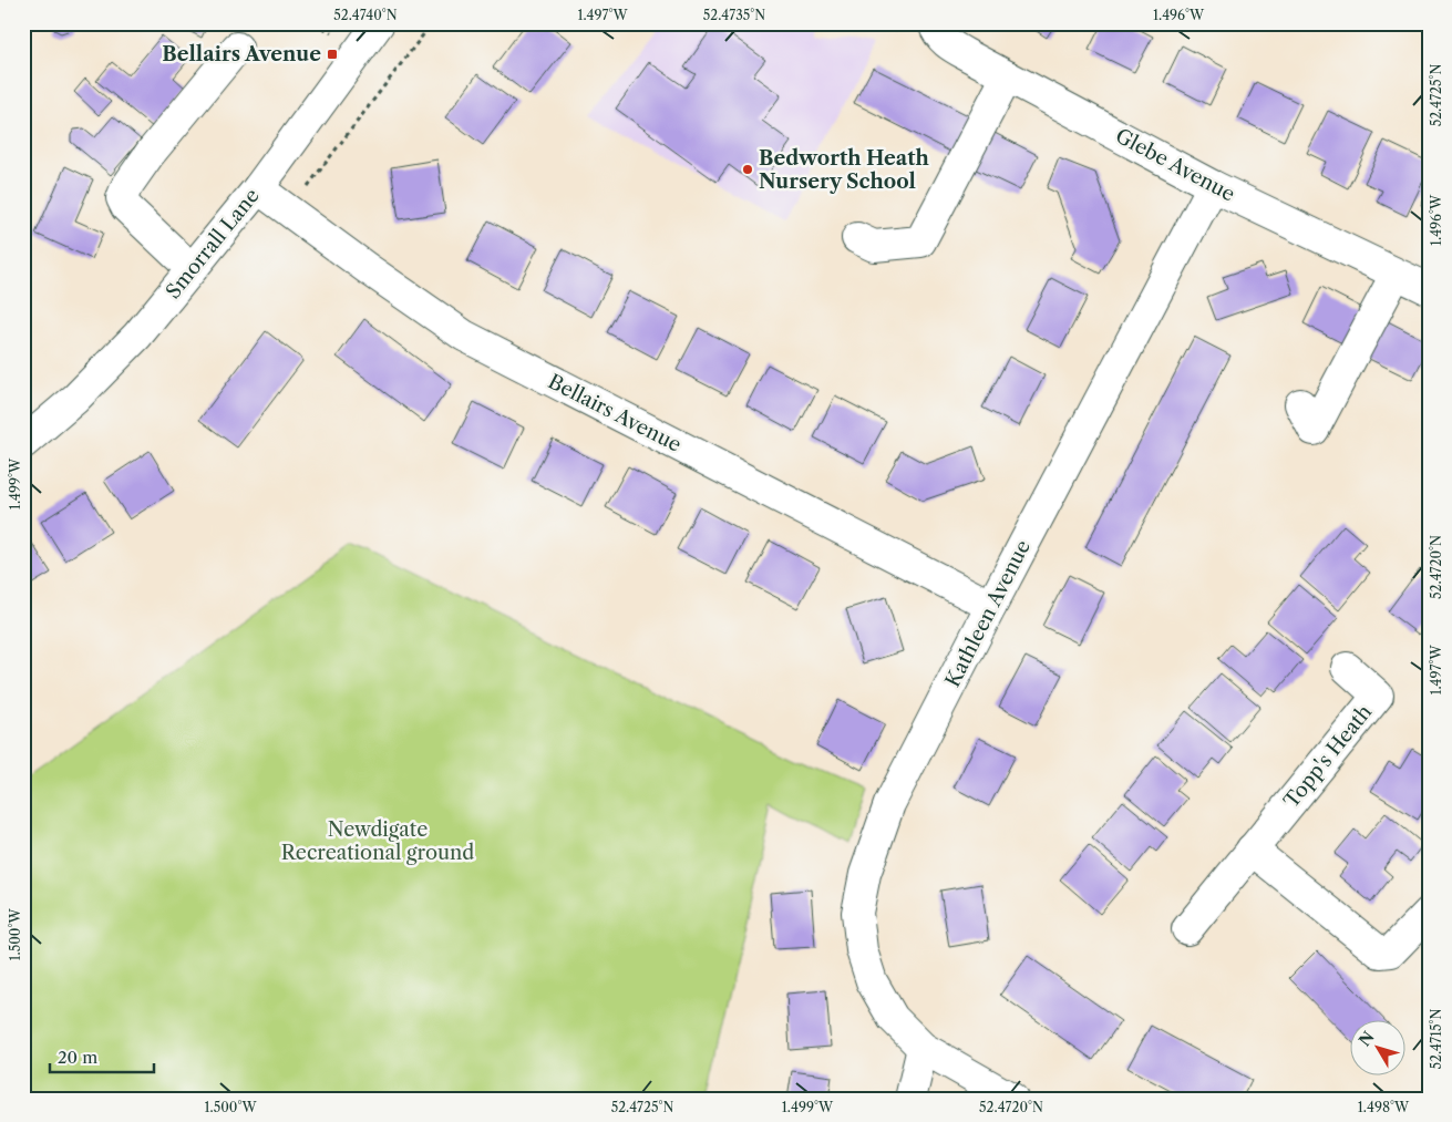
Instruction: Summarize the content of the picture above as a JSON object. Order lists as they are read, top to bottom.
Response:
{
  "streets": {
    "street": [
      "Glebe Avenue",
      "Smorrall Lane",
      "Bellairs Avenue",
      "Kathleen Avenue",
      "Topp's Heath"
    ]
  },
  "crossings": [
    ["Glebe Avenue", "Kathleen Avenue"],
    ["Smorrall Lane", "Bellairs Avenue"],
    ["Bellairs Avenue", "Kathleen Avenue"]
  ],
  "parks": ["Newdigate Recreational ground"],
  "places": {
    "transit": ["Bellairs Avenue"],
    "other": ["Bedworth Heath Nursery School"]
  },
  "scale_bar": "20 m",
  "north": "top left",
  "coordinates": [
    "52.4740°N",
    "1.497°W",
    "52.4735°N",
    "1.496°W",
    "52.4725°N",
    "1.499°W",
    "52.4720°N",
    "1.500°W",
    "52.4715°N",
    "1.498°W"
  ]
}
